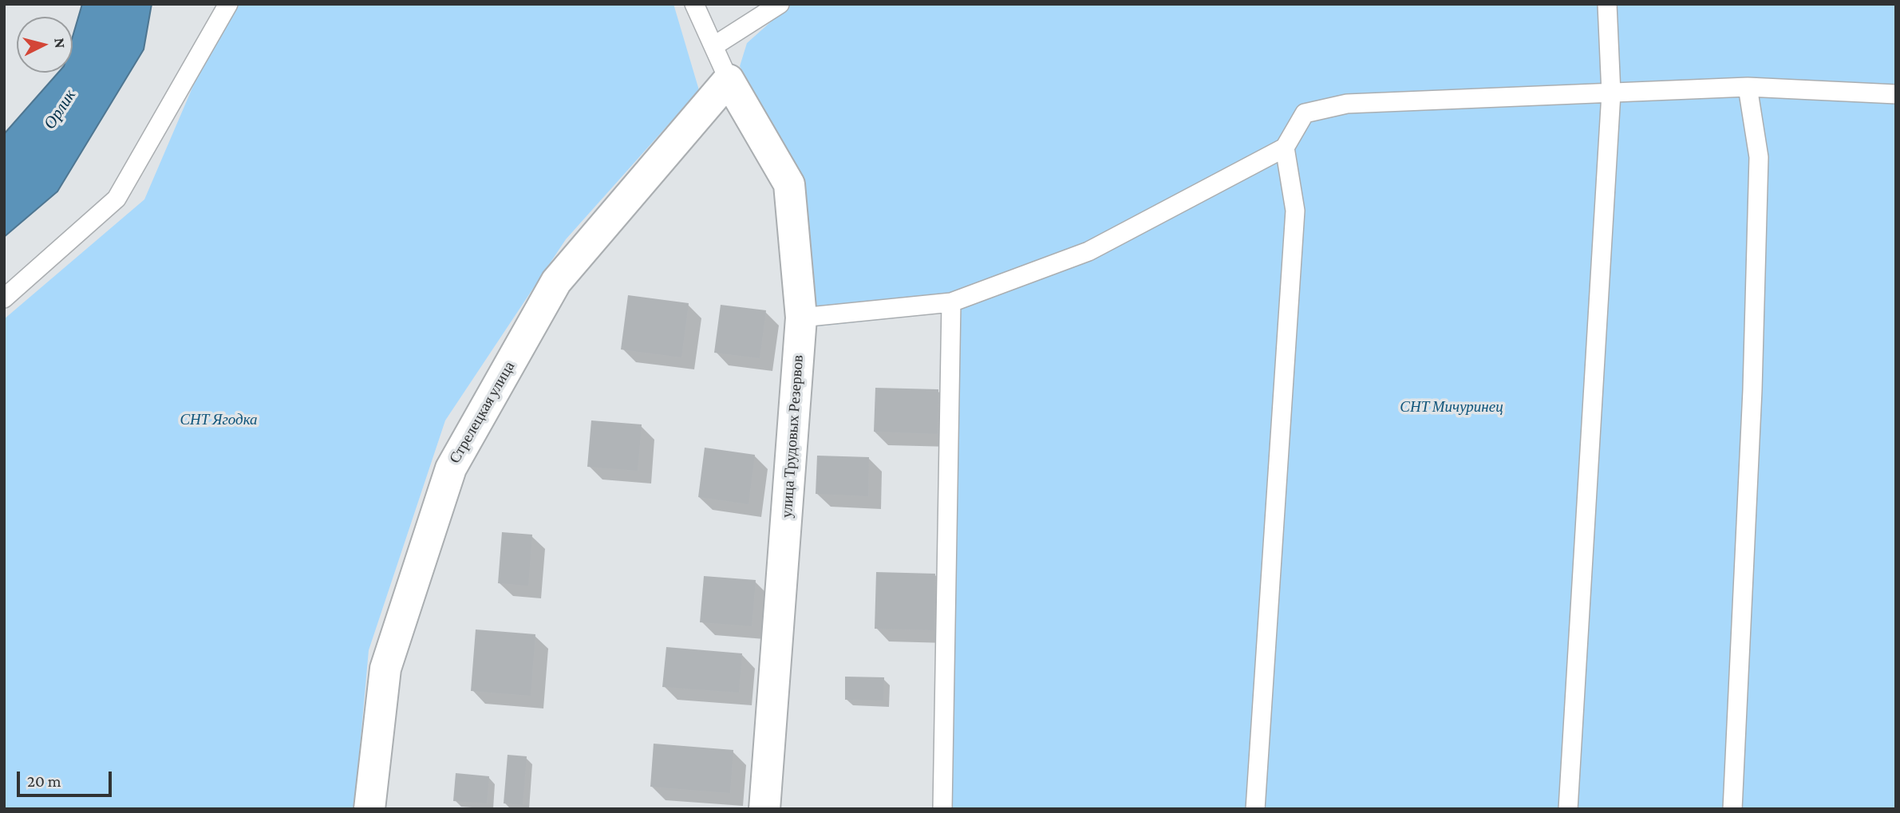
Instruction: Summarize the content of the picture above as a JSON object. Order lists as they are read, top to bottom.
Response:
{
  "streets": {
    "street": ["Стрелецкая улица", "улица Трудовых Резервов"]
  },
  "crossings": [
    ["Стрелецкая улица", "улица Трудовых Резервов"]
  ],
  "water": ["Орлик"],
  "parks": ["СНТ Мичуринец", "СНТ Ягодка"],
  "scale_bar": "20 m",
  "north": "right"
}
